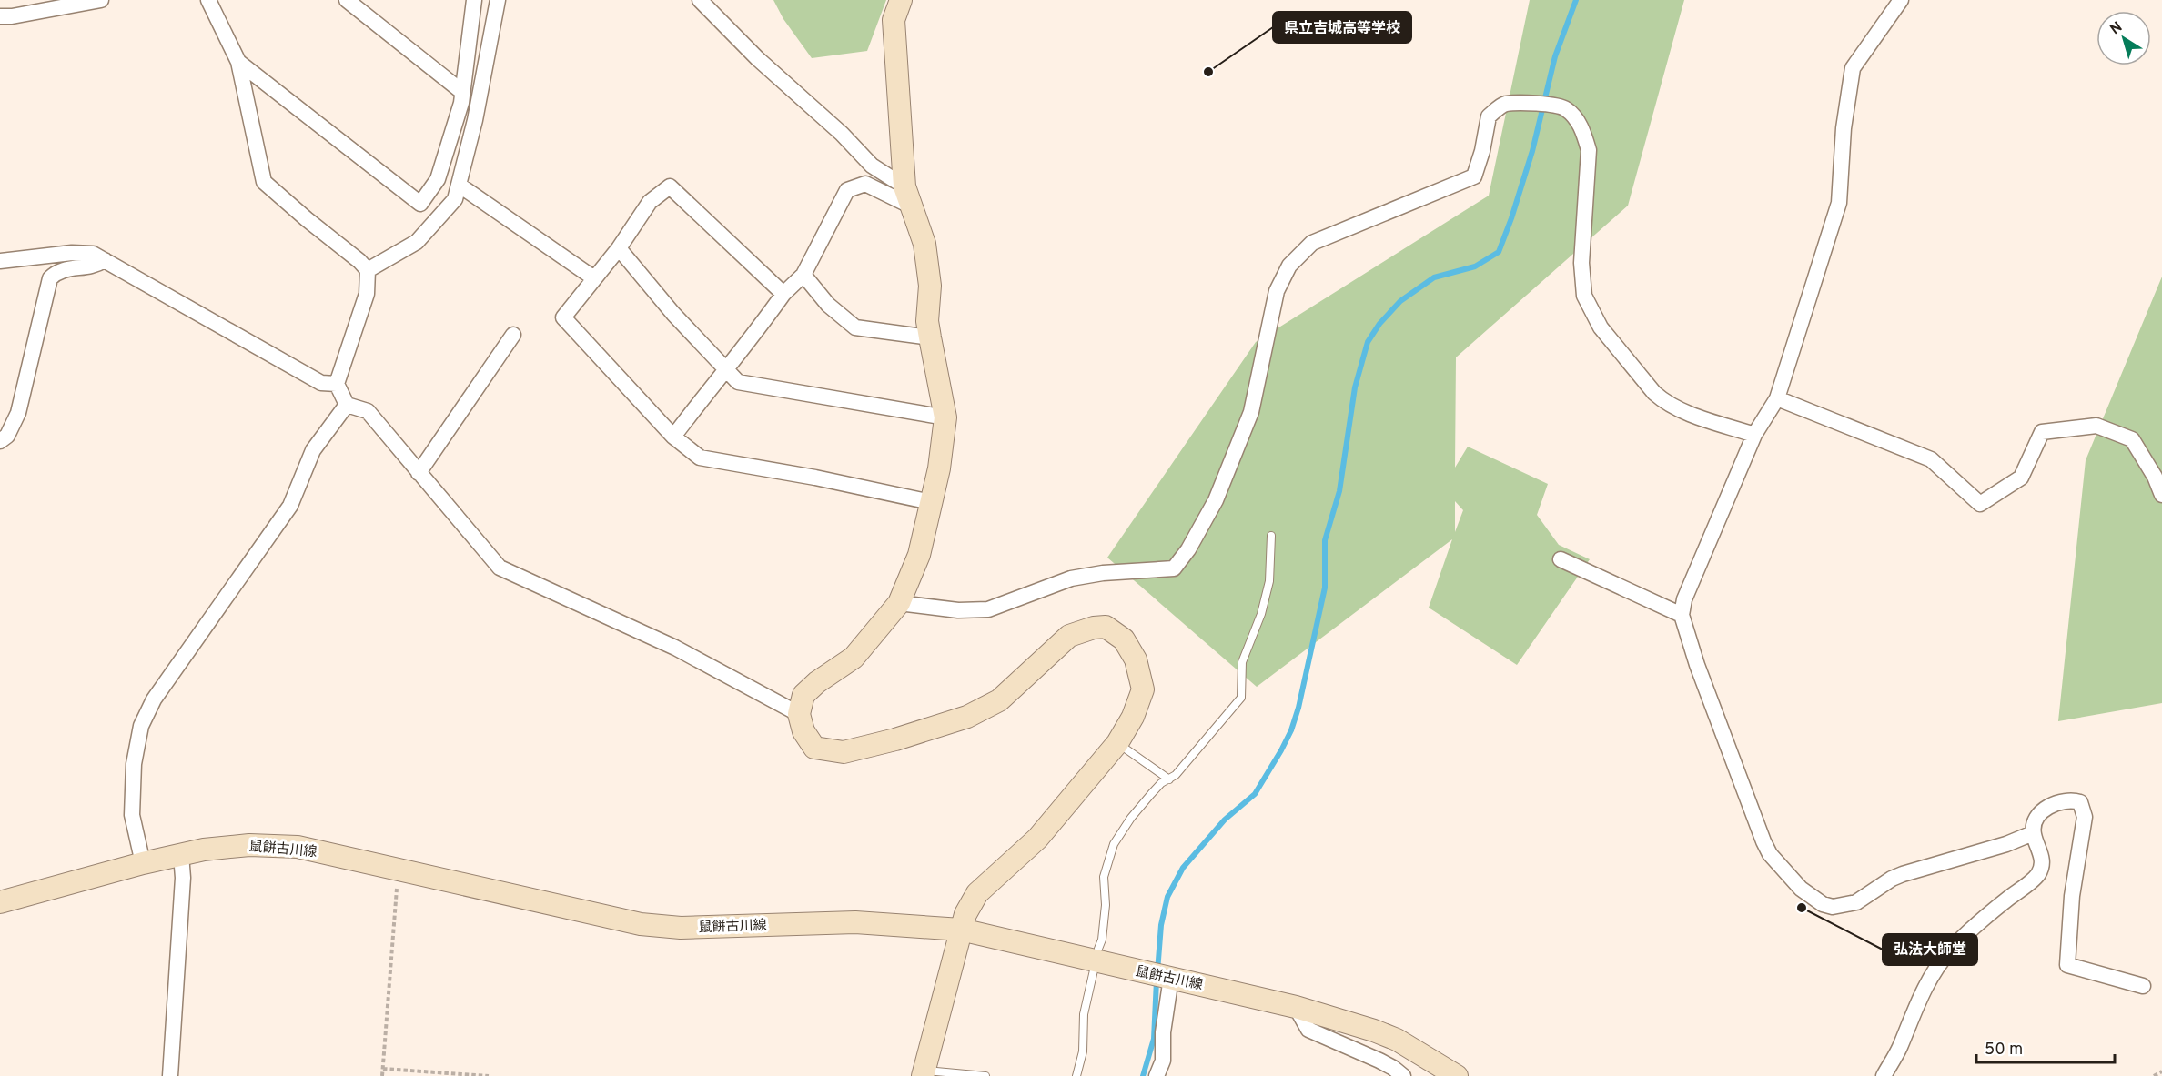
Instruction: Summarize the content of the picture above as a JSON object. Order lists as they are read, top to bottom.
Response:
{
  "streets": {
    "street": ["鼠餅古川線"]
  },
  "places": ["県立吉城高等学校", "弘法大師堂"],
  "scale_bar": "50 m",
  "north": "top left"
}
